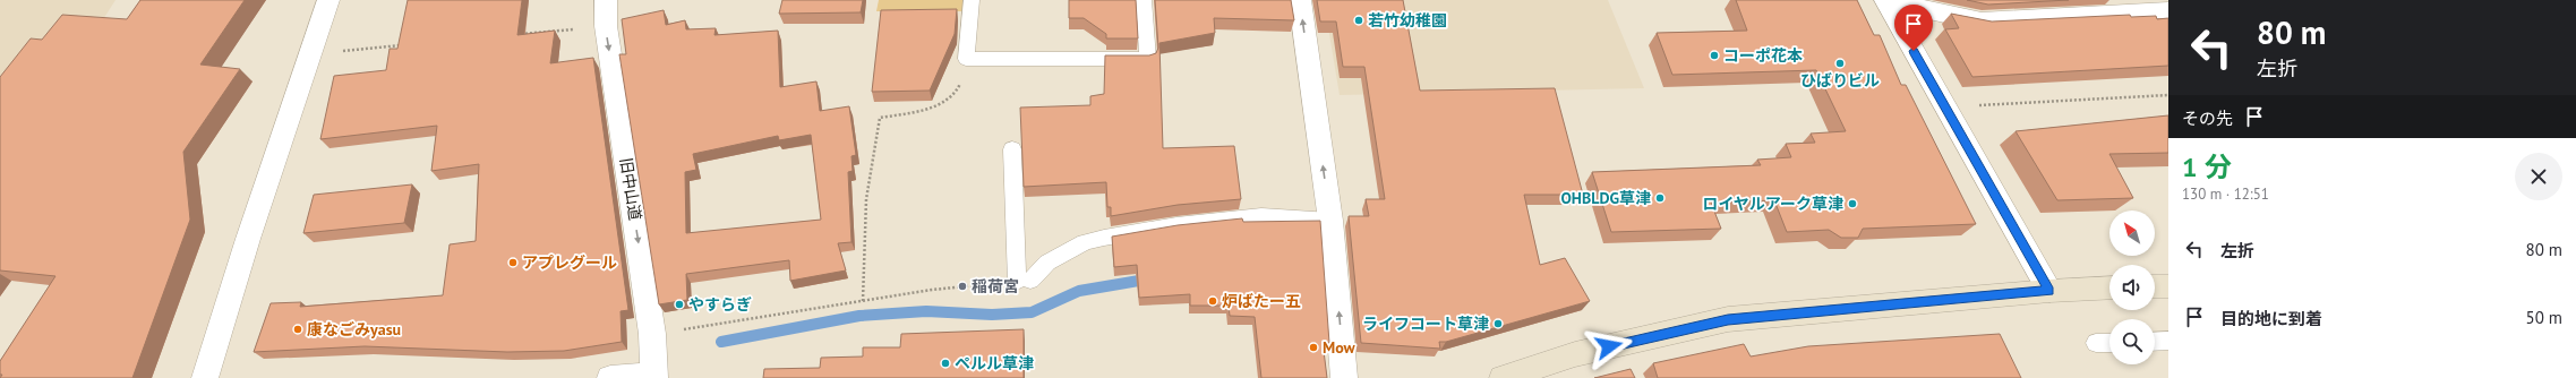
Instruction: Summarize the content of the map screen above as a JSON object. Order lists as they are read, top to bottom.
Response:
{
  "streets": {
    "street": ["旧中山道"]
  },
  "one_way": ["旧中山道"],
  "places": [
    "若竹幼稚園",
    "コーポ花本",
    "ひばりビル",
    "OHBLDG草津",
    "ロイヤルアーク草津",
    "アプレグール",
    "稲荷宮",
    "炉ばたー五",
    "やすらぎ",
    "ライフコート草津",
    "康なごみyasu",
    "Mow",
    "ペルル草津"
  ],
  "north": "top left",
  "page": {
    "turn": ["80 m", "左折"],
    "then": "その先",
    "heading": ["1 分", "130 m · 12:51"],
    "list": [
      {
        "name": "左折",
        "value": "80 m"
      },
      {
        "name": "目的地に到着",
        "value": "50 m"
      }
    ]
  }
}
